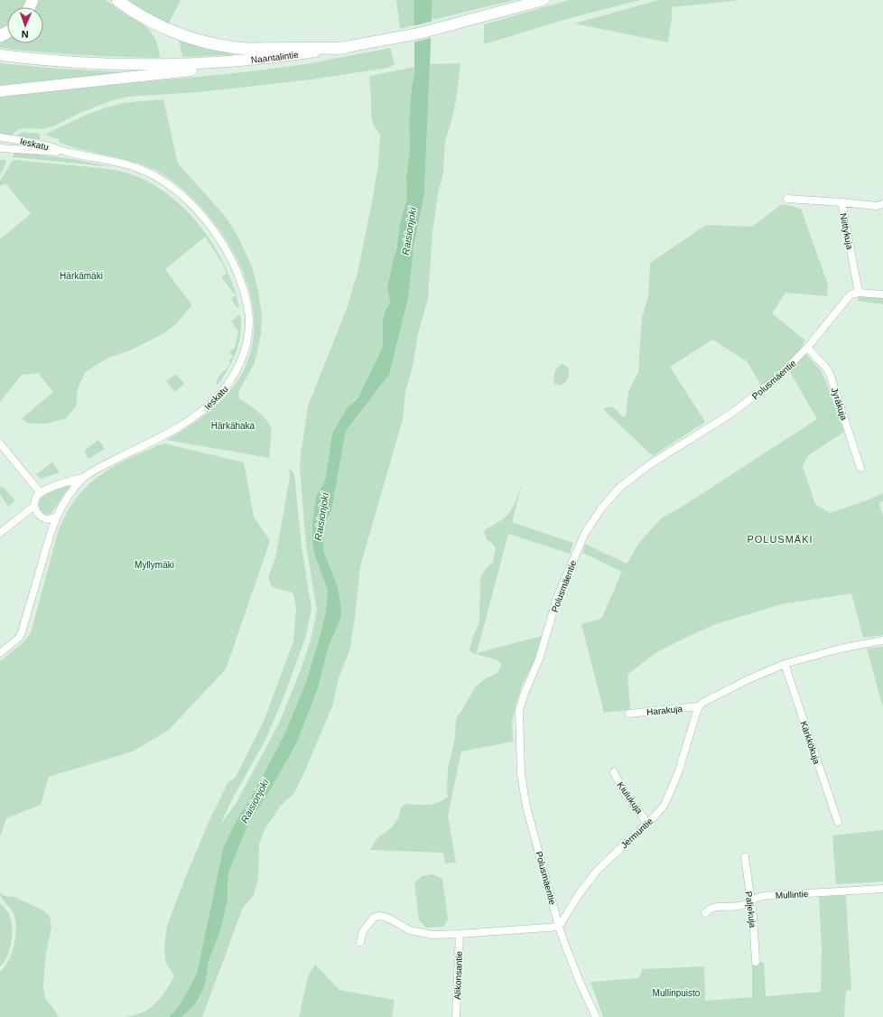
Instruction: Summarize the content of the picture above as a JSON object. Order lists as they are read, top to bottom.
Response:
{
  "streets": {
    "main road": ["Naantalintie"],
    "street": [
      "Ieskatu",
      "Niittykuja",
      "Polusmäentie",
      "Jyräkuja",
      "Harakuja",
      "Kärkkökuja",
      "Kiulukuja",
      "Jermuntie",
      "Mullintie",
      "Paljekuja",
      "Alikonsantie"
    ]
  },
  "crossings": [
    ["Niittykuja", "Polusmäentie"],
    ["Polusmäentie", "Jyräkuja"],
    ["Polusmäentie", "Jermuntie"],
    ["Harakuja", "Jermuntie"],
    ["Kiulukuja", "Jermuntie"],
    ["Mullintie", "Paljekuja"]
  ],
  "districts": ["POLUSMÄKI"],
  "water": ["Raisionjoki"],
  "parks": [
    "Härkämäki",
    "Härkähaka",
    "Myllymäki",
    "Mullinpuisto"
  ],
  "north": "bottom"
}
